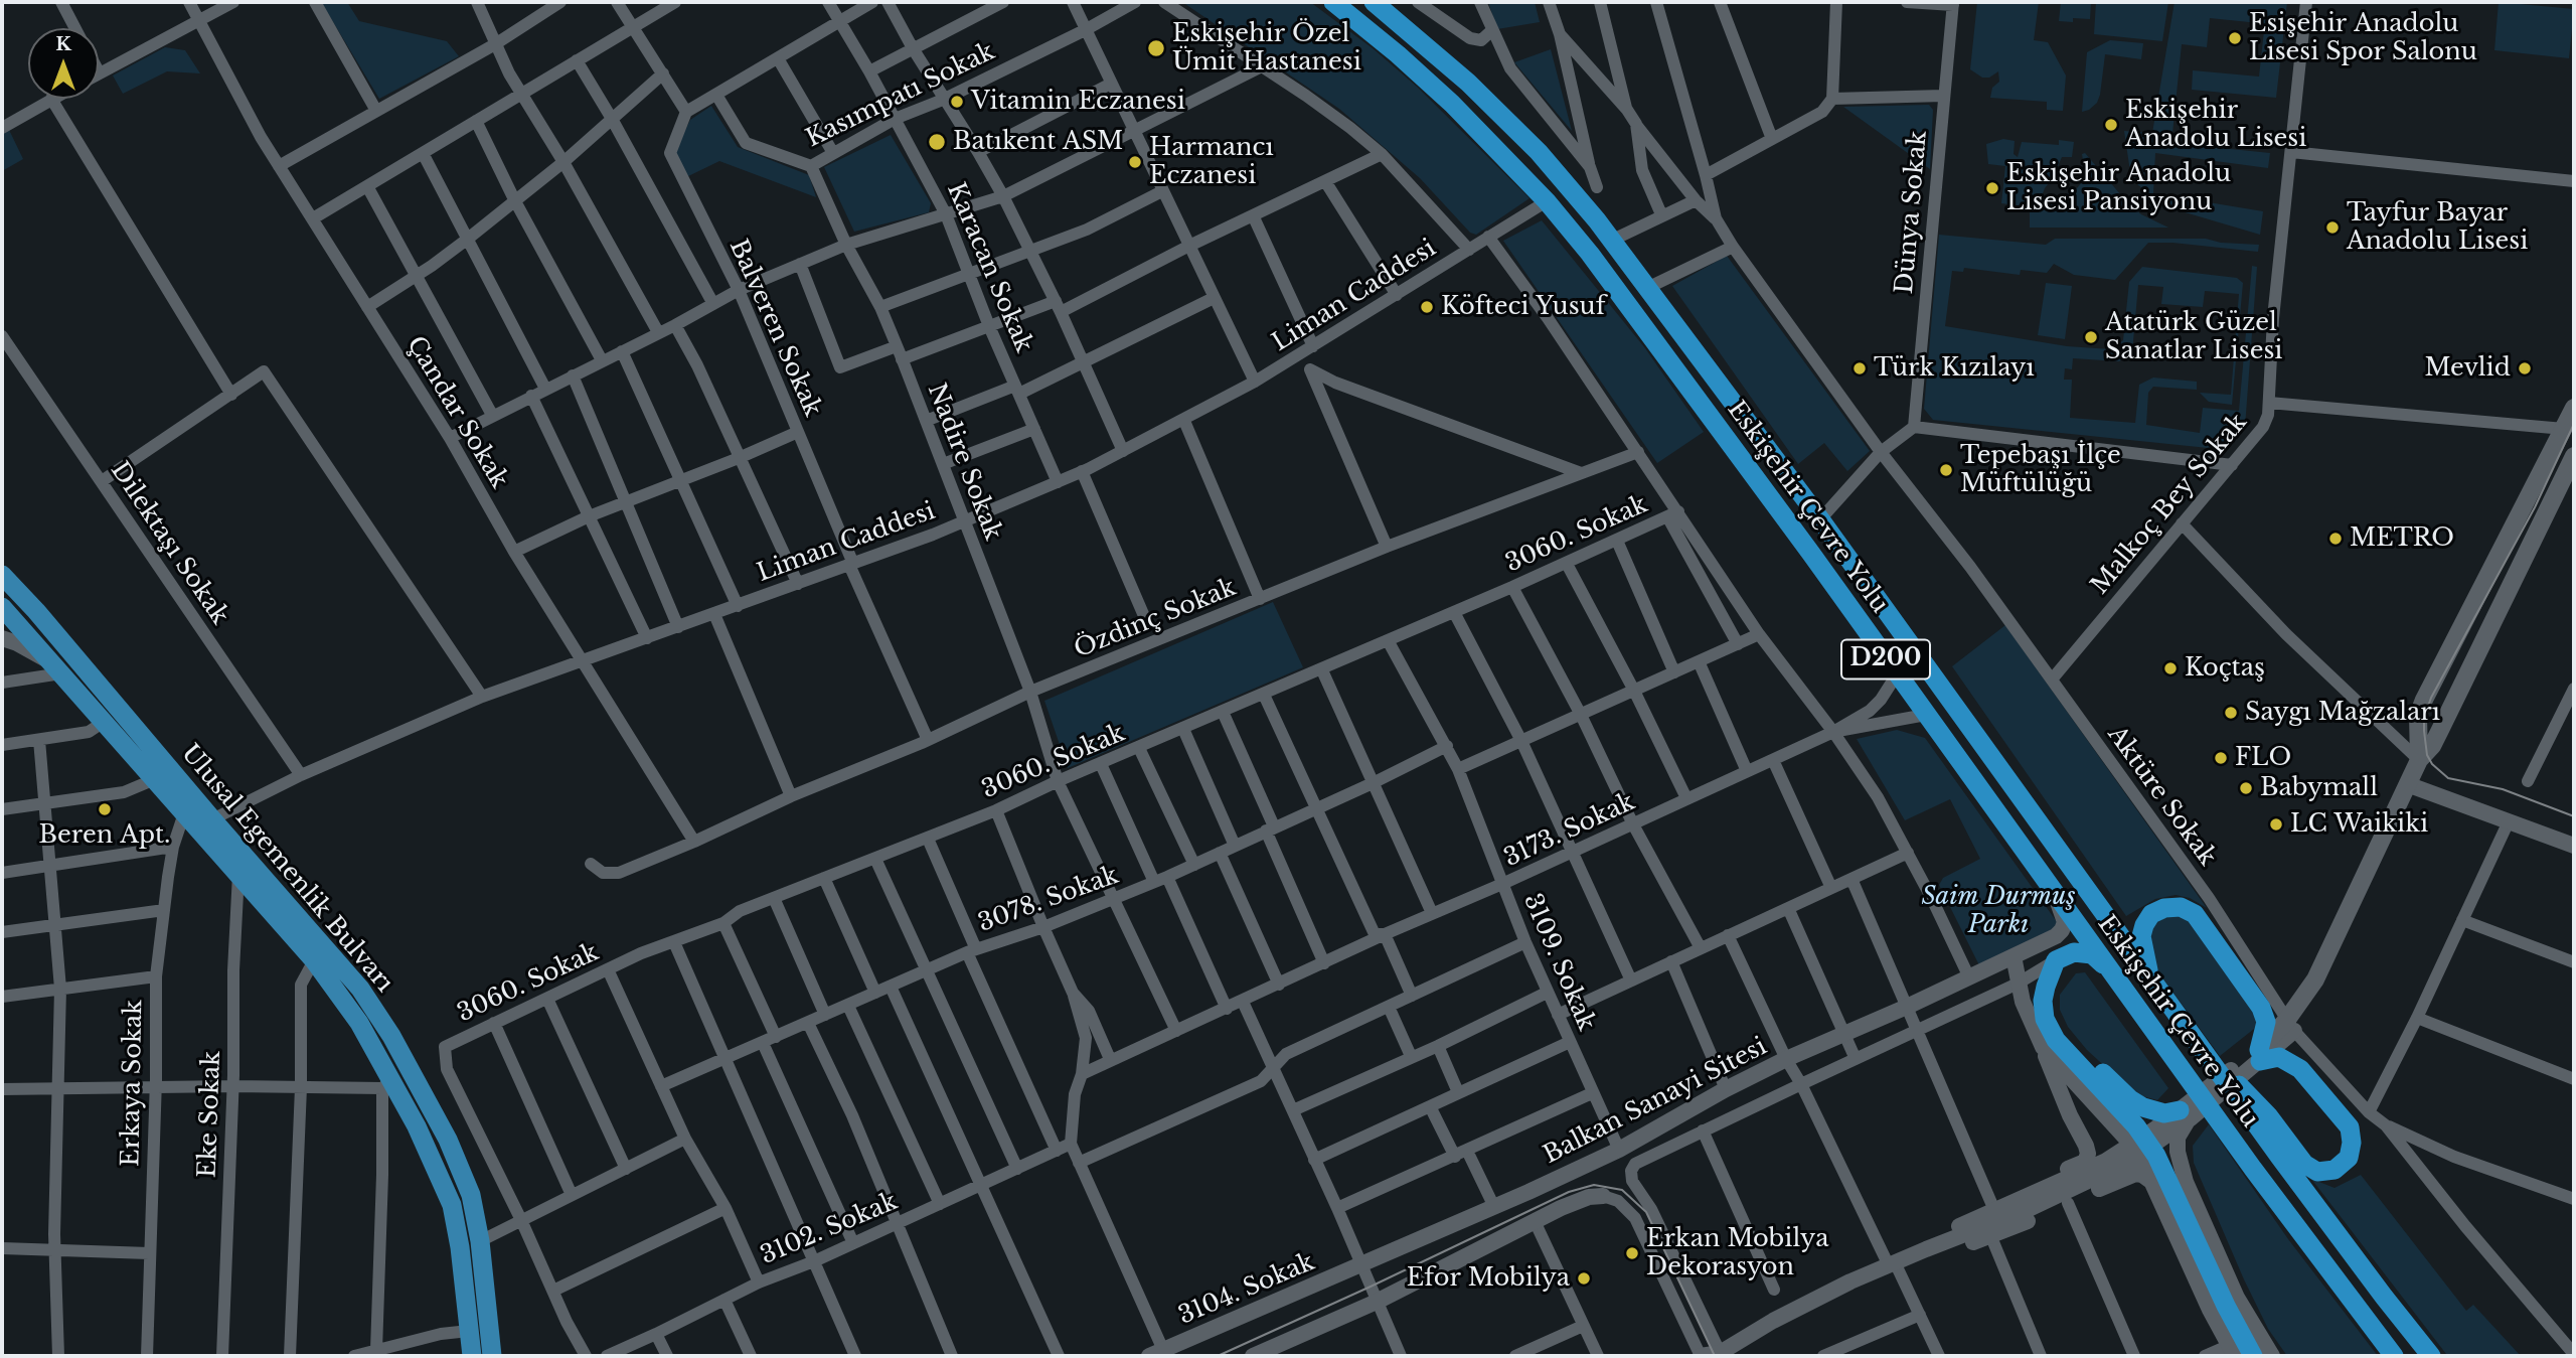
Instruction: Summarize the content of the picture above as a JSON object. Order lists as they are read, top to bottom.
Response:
{
  "streets": {
    "highway": ["Eskişehir Çevre Yolu", "D200"],
    "main road": ["Ulusal Egemenlik Bulvarı"],
    "street": [
      "Kasımpatı Sokak",
      "Dünya Sokak",
      "Karacan Sokak",
      "Liman Caddesi",
      "Balveren Sokak",
      "Çandar Sokak",
      "Nadire Sokak",
      "Malkoç Bey Sokak",
      "3060. Sokak",
      "Dilektaşı Sokak",
      "Özdinç Sokak",
      "Aktüre Sokak",
      "3173. Sokak",
      "3078. Sokak",
      "3109. Sokak",
      "Erkaya Sokak",
      "Balkan Sanayi Sitesi",
      "Eke Sokak",
      "3102. Sokak",
      "3104. Sokak"
    ]
  },
  "crossings": [
    ["Kasımpatı Sokak", "Karacan Sokak"],
    ["Kasımpatı Sokak", "Nadire Sokak"],
    ["Karacan Sokak", "Liman Caddesi"],
    ["Liman Caddesi", "Balveren Sokak"],
    ["Liman Caddesi", "Çandar Sokak"],
    ["Liman Caddesi", "Nadire Sokak"],
    ["Liman Caddesi", "Eskişehir Çevre Yolu"],
    ["Liman Caddesi", "Dilektaşı Sokak"],
    ["Liman Caddesi", "Ulusal Egemenlik Bulvarı"],
    ["Balveren Sokak", "Özdinç Sokak"],
    ["Çandar Sokak", "Özdinç Sokak"],
    ["Nadire Sokak", "3060. Sokak"],
    ["Nadire Sokak", "Özdinç Sokak"],
    ["Nadire Sokak", "3173. Sokak"],
    ["Nadire Sokak", "3078. Sokak"],
    ["Malkoç Bey Sokak", "Aktüre Sokak"],
    ["Eskişehir Çevre Yolu", "3173. Sokak"],
    ["Eskişehir Çevre Yolu", "Balkan Sanayi Sitesi"],
    ["3060. Sokak", "3109. Sokak"],
    ["3173. Sokak", "3109. Sokak"],
    ["Ulusal Egemenlik Bulvarı", "Erkaya Sokak"],
    ["Ulusal Egemenlik Bulvarı", "Eke Sokak"],
    ["3078. Sokak", "3109. Sokak"],
    ["3109. Sokak", "Balkan Sanayi Sitesi"],
    ["Balkan Sanayi Sitesi", "3104. Sokak"]
  ],
  "parks": ["Saim Durmuş Parkı"],
  "places": [
    "Esişehir Anadolu Lisesi Spor Salonu",
    "Eskişehir Özel Ümit Hastanesi",
    "Vitamin Eczanesi",
    "Eskişehir Anadolu Lisesi",
    "Batıkent ASM",
    "Harmancı Eczanesi",
    "Eskişehir Anadolu Lisesi Pansiyonu",
    "Tayfur Bayar Anadolu Lisesi",
    "Köfteci Yusuf",
    "Atatürk Güzel Sanatlar Lisesi",
    "Türk Kızılayı",
    "Mevlid",
    "Tepebaşı İlçe Müftülüğü",
    "METRO",
    "Koçtaş",
    "Saygı Mağzaları",
    "FLO",
    "Babymall",
    "Beren Apt.",
    "LC Waikiki",
    "Erkan Mobilya Dekorasyon",
    "Efor Mobilya"
  ],
  "north": "top"
}
